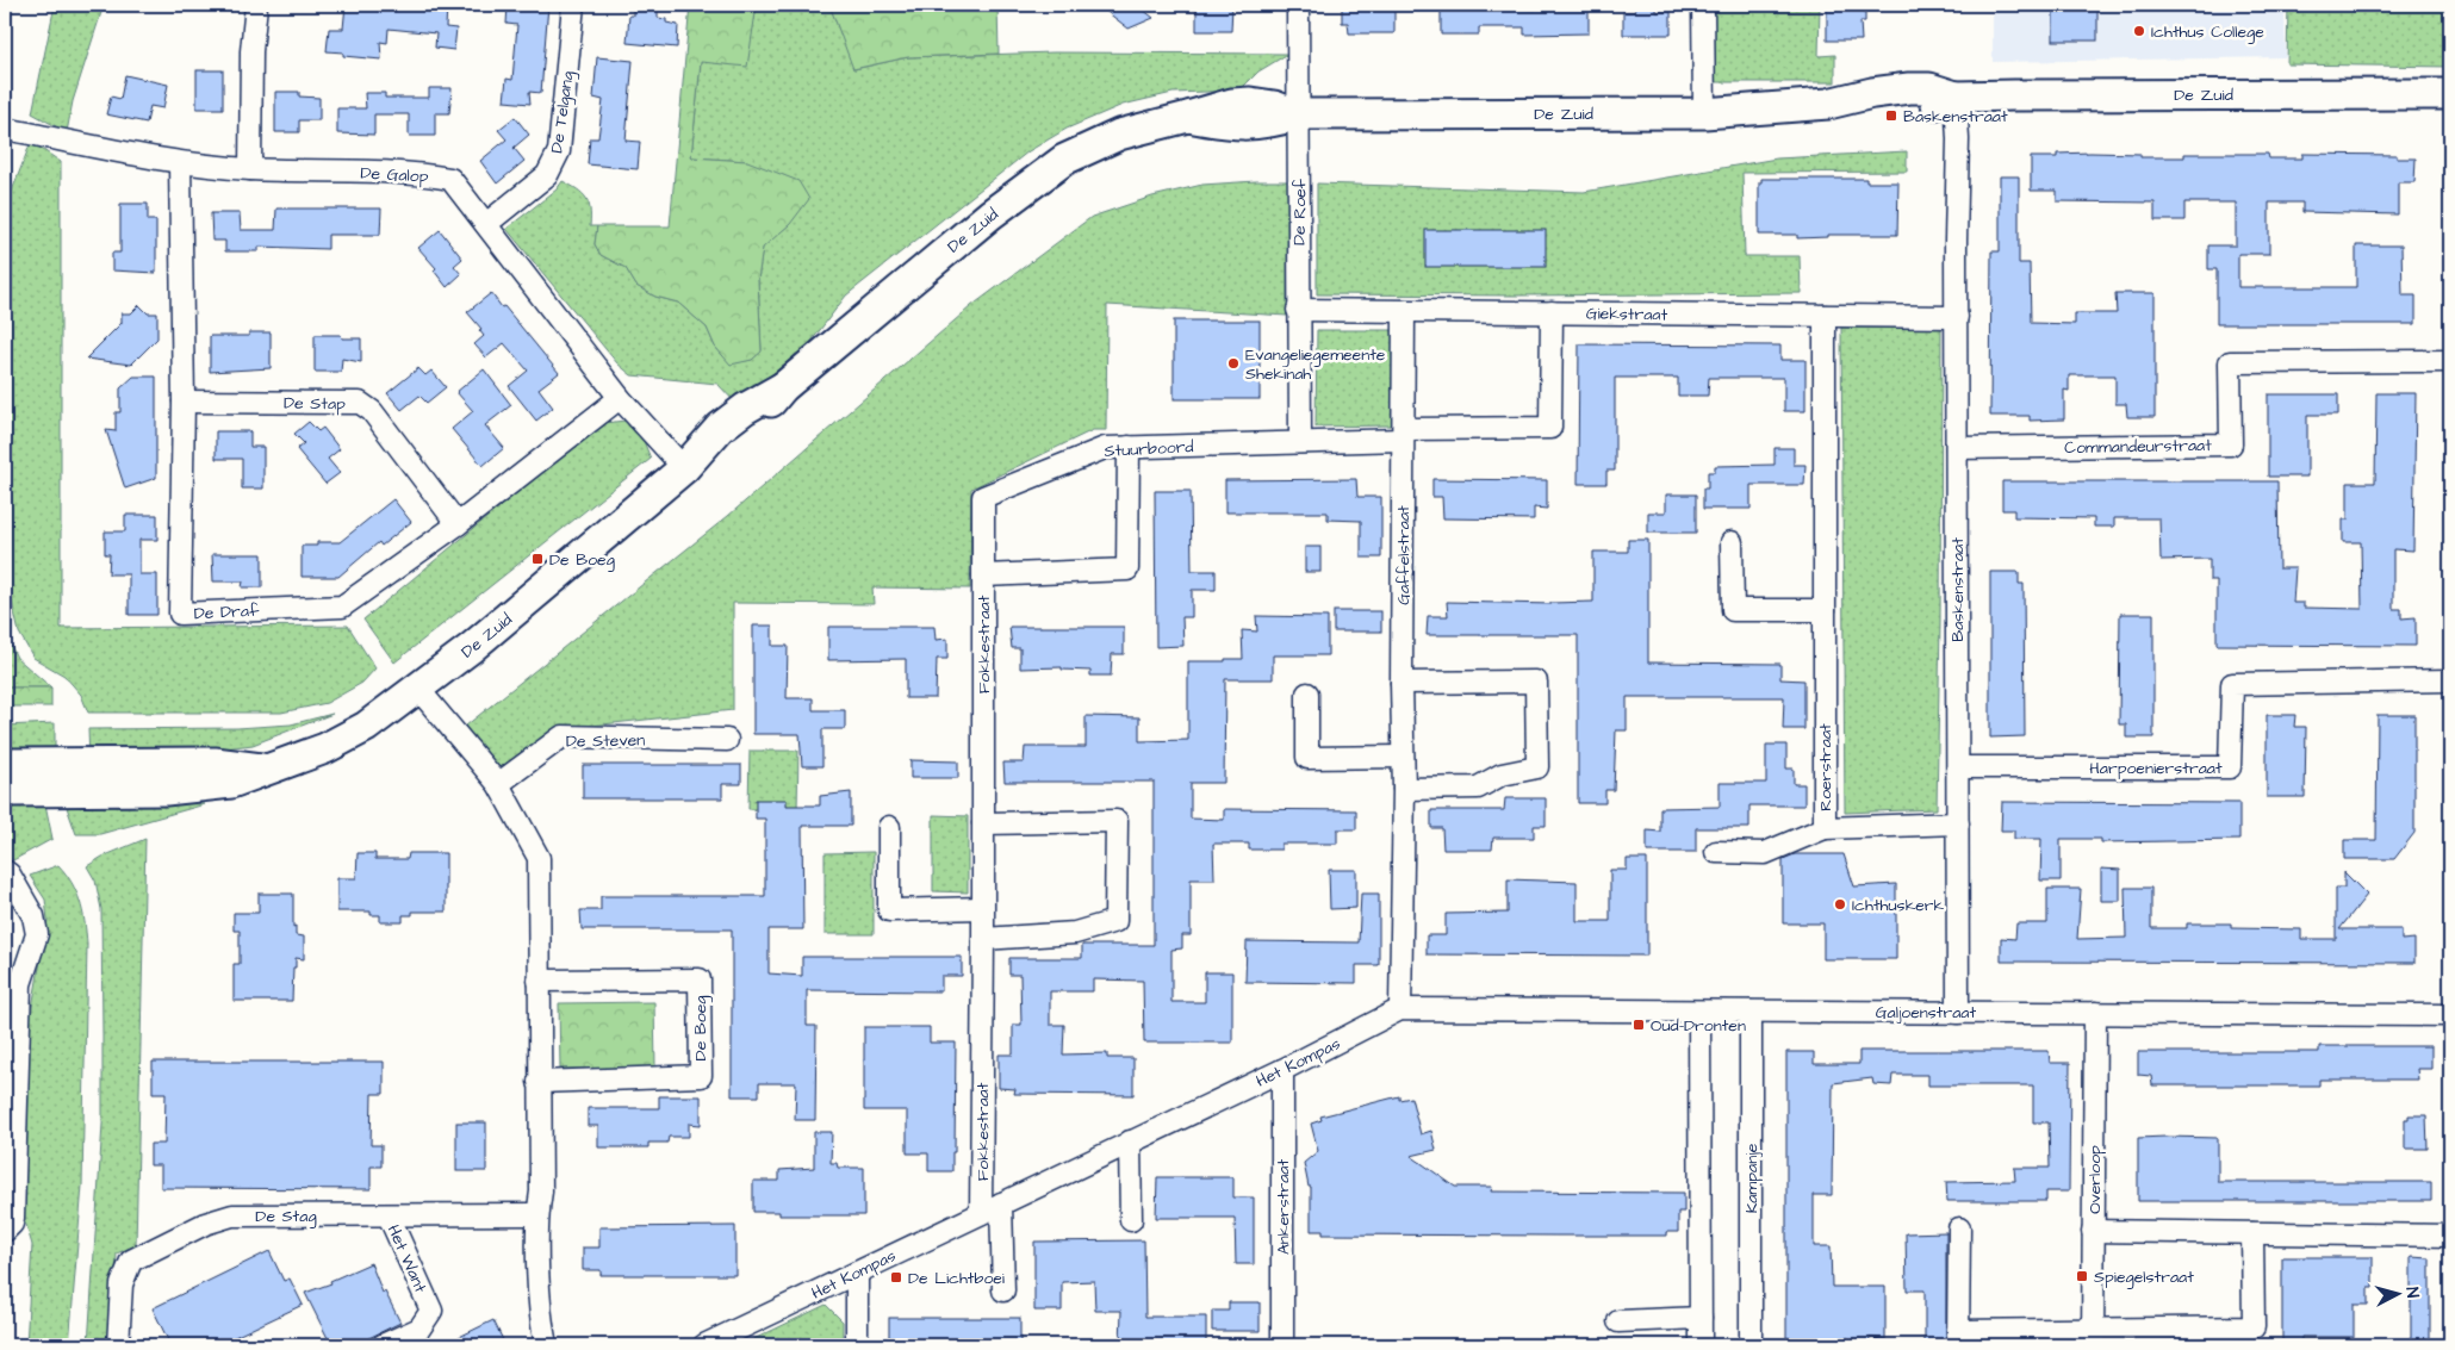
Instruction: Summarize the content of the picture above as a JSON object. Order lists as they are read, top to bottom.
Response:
{
  "streets": {
    "street": [
      "De Zuid",
      "De Telgang",
      "De Galop",
      "De Roef",
      "Giekstraat",
      "De Stap",
      "Commandeurstraat",
      "Stuurboord",
      "Gaffelstraat",
      "Baskenstraat",
      "De Draf",
      "Fokkestraat",
      "De Steven",
      "Roerstraat",
      "Harpoenierstraat",
      "Galjoenstraat",
      "De Boeg",
      "Het Kompas",
      "Kampanje",
      "Overloop",
      "Ankerstraat",
      "De Stag",
      "Het Want"
    ]
  },
  "crossings": [
    ["De Zuid", "De Galop"],
    ["De Zuid", "De Roef"],
    ["De Zuid", "Baskenstraat"],
    ["De Telgang", "De Galop"],
    ["De Galop", "De Draf"],
    ["De Roef", "Giekstraat"],
    ["De Roef", "Stuurboord"],
    ["Giekstraat", "Gaffelstraat"],
    ["Giekstraat", "Baskenstraat"],
    ["Giekstraat", "Roerstraat"],
    ["De Stap", "De Draf"],
    ["Commandeurstraat", "Baskenstraat"],
    ["Stuurboord", "Gaffelstraat"],
    ["Stuurboord", "Fokkestraat"],
    ["Gaffelstraat", "Galjoenstraat"],
    ["Gaffelstraat", "Het Kompas"],
    ["Baskenstraat", "Roerstraat"],
    ["Baskenstraat", "Harpoenierstraat"],
    ["Baskenstraat", "Galjoenstraat"],
    ["Fokkestraat", "Het Kompas"],
    ["Galjoenstraat", "Het Kompas"],
    ["Galjoenstraat", "Kampanje"],
    ["Galjoenstraat", "Overloop"],
    ["Het Kompas", "Ankerstraat"],
    ["De Stag", "Het Want"]
  ],
  "places": {
    "other": ["Ichthus College", "Evangeliegemeente Shekinah", "Ichthuskerk"],
    "transit": [
      "Baskenstraat",
      "De Boeg",
      "Oud-Dronten",
      "Spiegelstraat",
      "De Lichtboei"
    ]
  },
  "north": "right"
}
